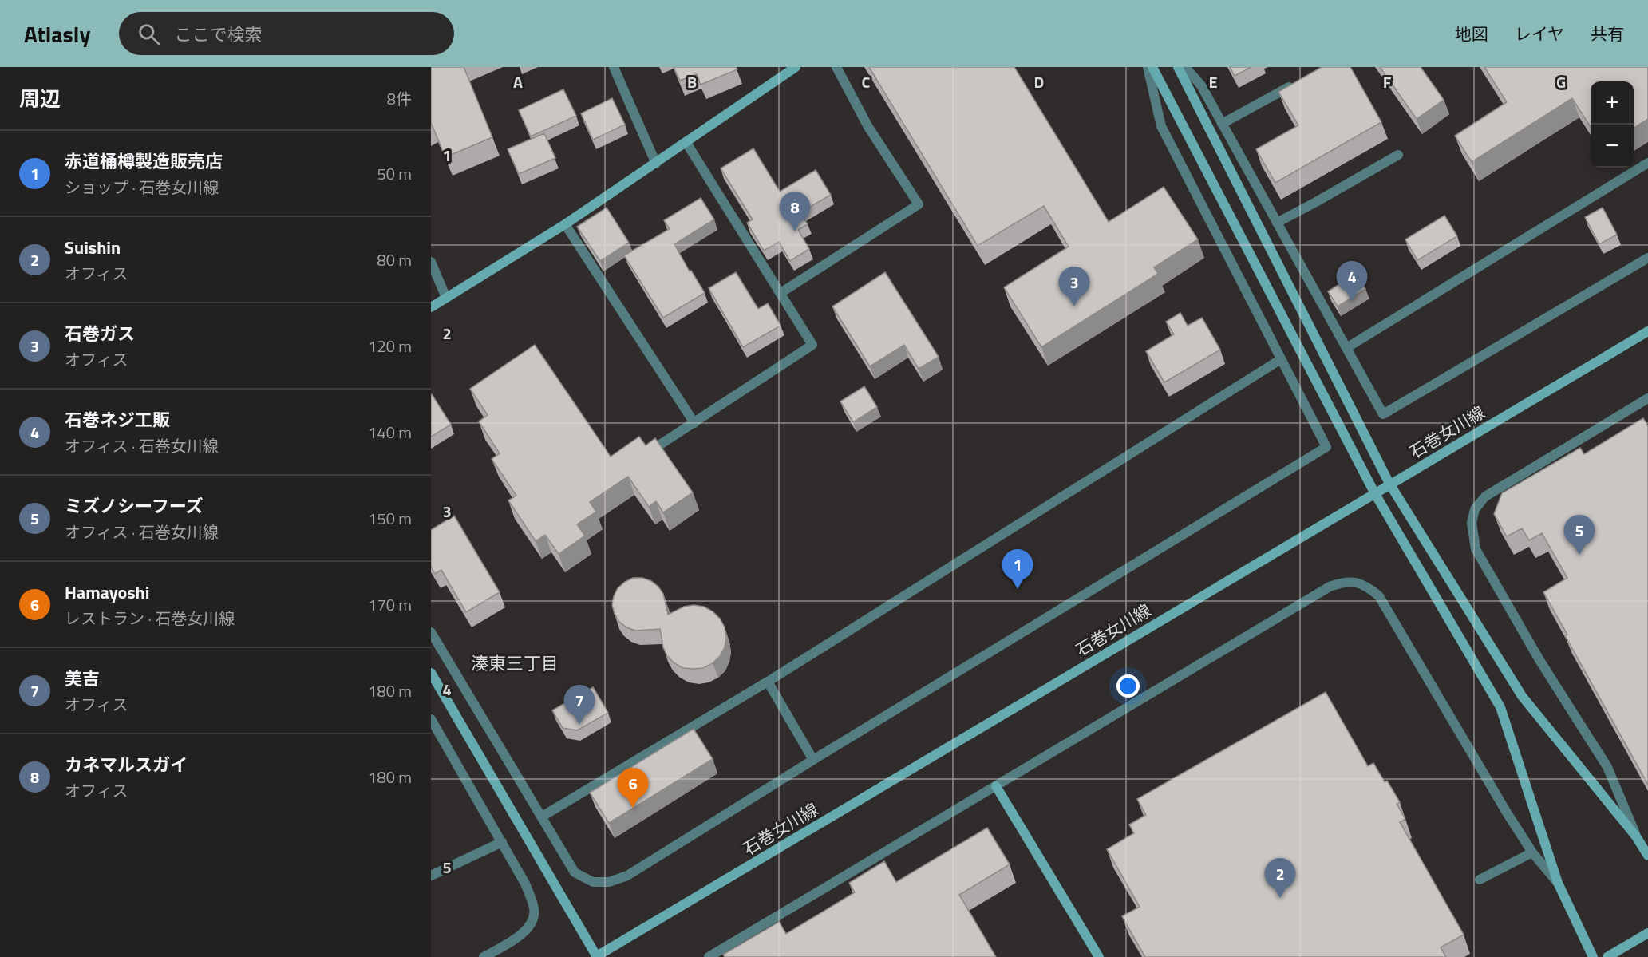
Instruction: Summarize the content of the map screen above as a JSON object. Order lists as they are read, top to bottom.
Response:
{
  "streets": {
    "street": ["石巻女川線"]
  },
  "districts": ["湊東三丁目"],
  "page": {
    "header": "Atlasly",
    "search": "ここで検索",
    "nav": ["地図", "レイヤ", "共有"],
    "heading": ["周辺", "8件"],
    "map_buttons": ["+", "−"],
    "list": [
      {
        "mark": "1",
        "name": "赤道桶樽製造販売店",
        "note": "ショップ · 石巻女川線",
        "value": "50 m"
      },
      {
        "mark": "2",
        "name": "Suishin",
        "note": "オフィス",
        "value": "80 m"
      },
      {
        "mark": "3",
        "name": "石巻ガス",
        "note": "オフィス",
        "value": "120 m"
      },
      {
        "mark": "4",
        "name": "石巻ネジ工販",
        "note": "オフィス · 石巻女川線",
        "value": "140 m"
      },
      {
        "mark": "5",
        "name": "ミズノシーフーズ",
        "note": "オフィス · 石巻女川線",
        "value": "150 m"
      },
      {
        "mark": "6",
        "name": "Hamayoshi",
        "note": "レストラン · 石巻女川線",
        "value": "170 m"
      },
      {
        "mark": "7",
        "name": "美吉",
        "note": "オフィス",
        "value": "180 m"
      },
      {
        "mark": "8",
        "name": "カネマルスガイ",
        "note": "オフィス",
        "value": "180 m"
      }
    ],
    "pins": [
      "8",
      "4",
      "3",
      "5",
      "1",
      "7",
      "6",
      "2"
    ]
  },
  "grid": {
    "columns": [
      "A",
      "B",
      "C",
      "D",
      "E",
      "F",
      "G"
    ],
    "rows": [
      "1",
      "2",
      "3",
      "4",
      "5"
    ]
  }
}
